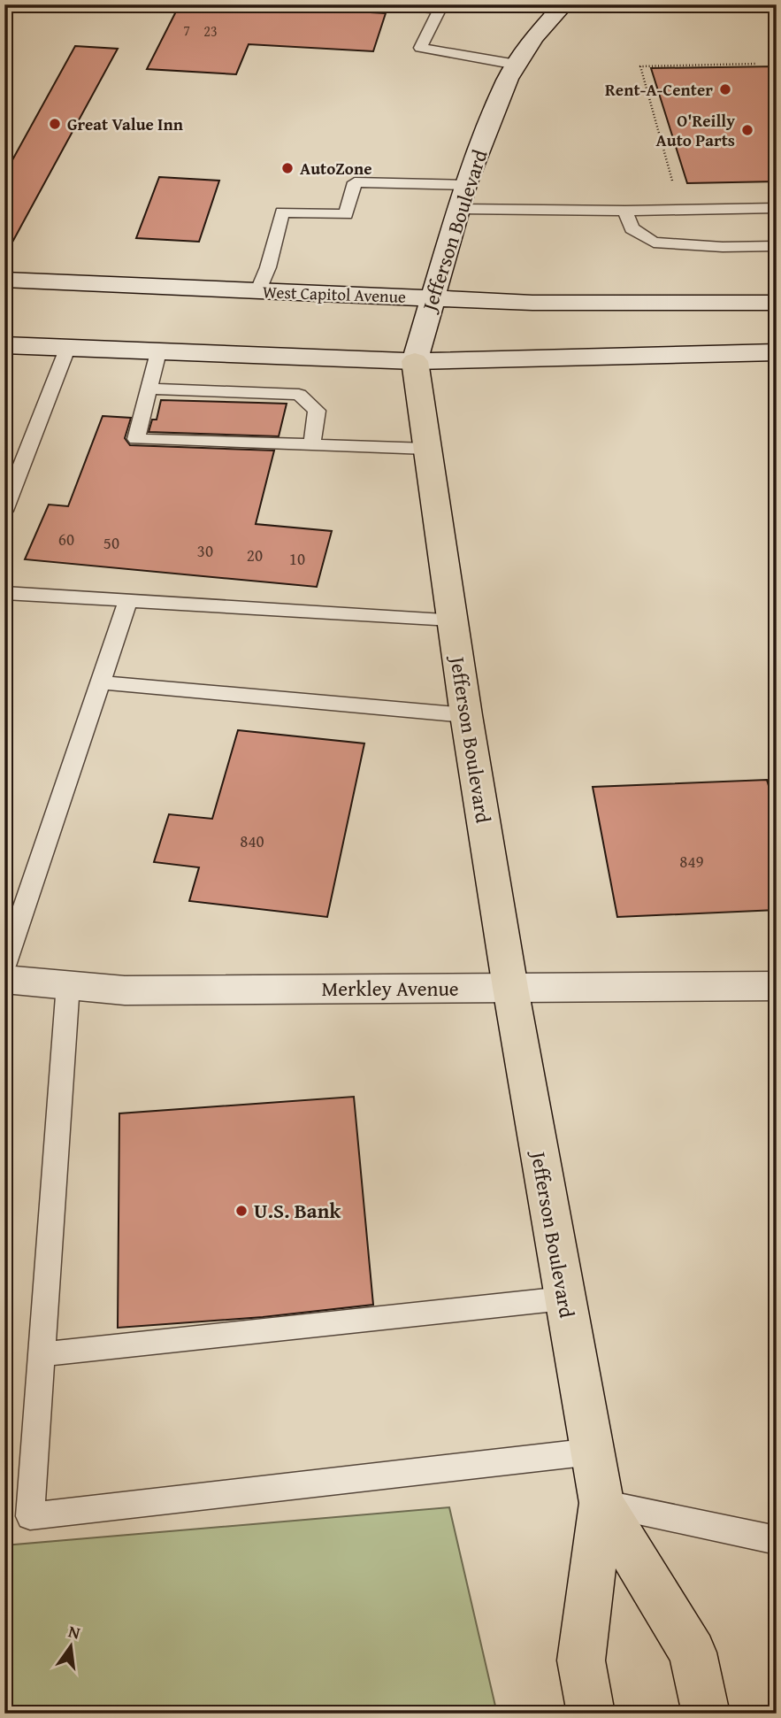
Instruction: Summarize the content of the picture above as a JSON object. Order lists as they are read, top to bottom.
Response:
{
  "streets": {
    "main road": ["Jefferson Boulevard", "West Capitol Avenue", "Merkley Avenue"]
  },
  "crossings": [
    ["Jefferson Boulevard", "West Capitol Avenue"],
    ["Jefferson Boulevard", "Merkley Avenue"]
  ],
  "places": [
    "Rent-A-Center",
    "Great Value Inn",
    "O'Reilly Auto Parts",
    "AutoZone",
    "U.S. Bank"
  ],
  "house_numbers": [
    "7",
    "23",
    "60",
    "50",
    "30",
    "20",
    "10",
    "840",
    "849"
  ],
  "north": "top"
}
